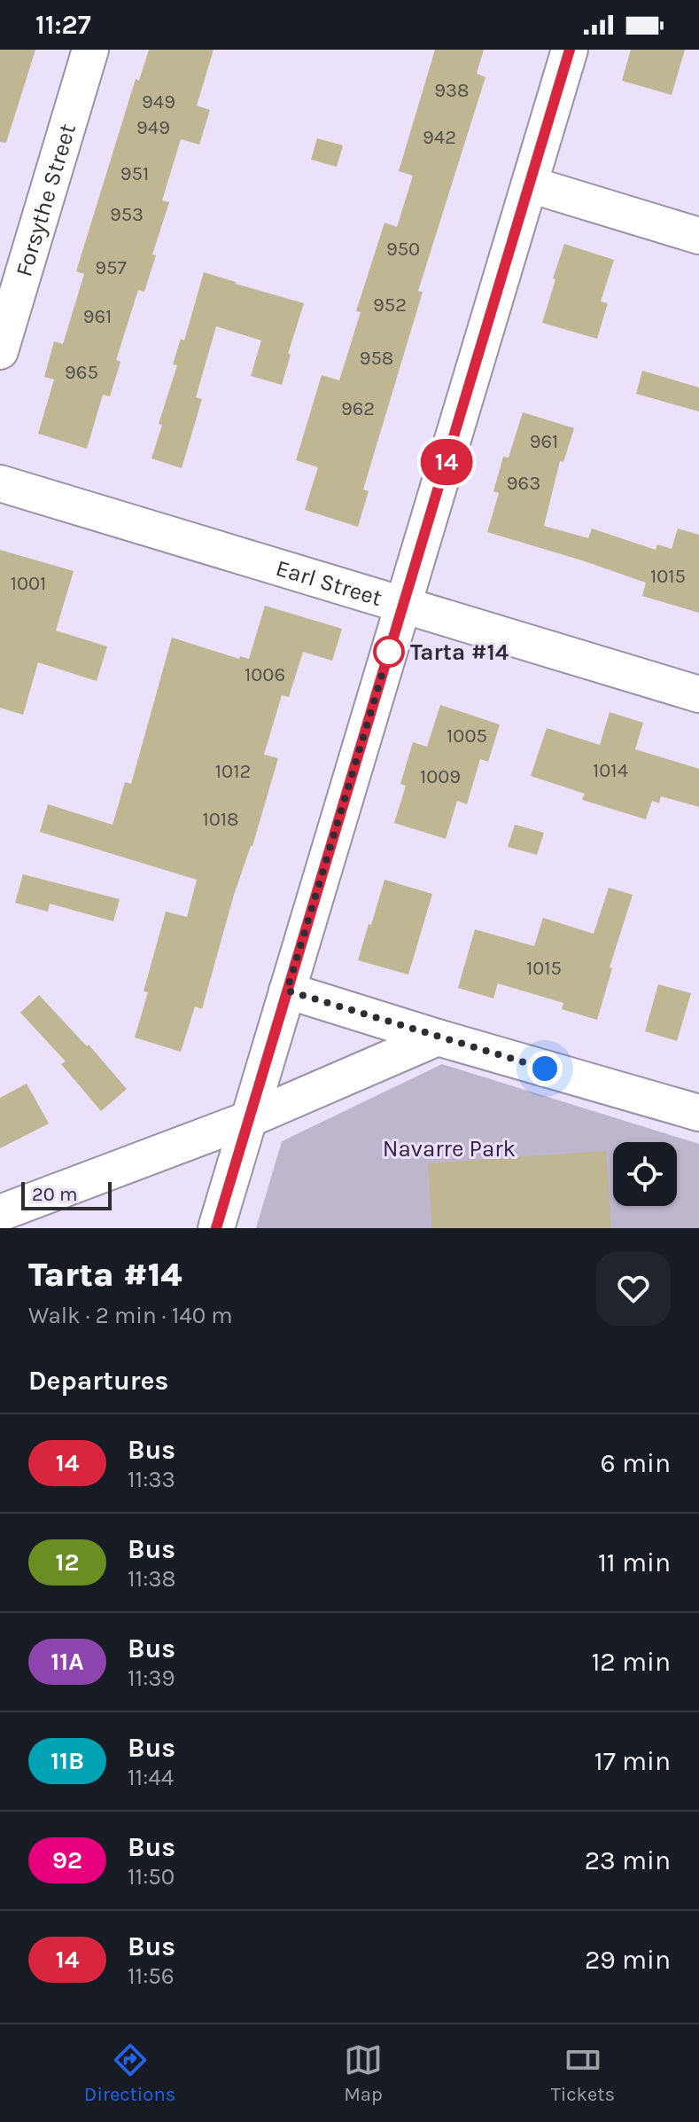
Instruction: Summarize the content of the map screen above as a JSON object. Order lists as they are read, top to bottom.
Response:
{
  "streets": {
    "street": ["Forsythe Street", "Earl Street"]
  },
  "parks": ["Navarre Park"],
  "places": ["Tarta #14"],
  "lines": ["bus line 14"],
  "house_numbers": [
    "938",
    "949",
    "949",
    "942",
    "951",
    "953",
    "950",
    "957",
    "952",
    "961",
    "958",
    "965",
    "962",
    "961",
    "963",
    "1015",
    "1001",
    "1006",
    "1005",
    "1014",
    "1012",
    "1009",
    "1018",
    "1015"
  ],
  "scale_bar": "20 m",
  "page": {
    "status": "11:27",
    "on_map": "14",
    "scale": "20 m",
    "heading": [
      ["Tarta #14", "Walk · 2 min · 140 m"],
      "Departures"
    ],
    "list": [
      {
        "mark": "14",
        "name": "Bus",
        "note": "11:33",
        "value": "6 min"
      },
      {
        "mark": "12",
        "name": "Bus",
        "note": "11:38",
        "value": "11 min"
      },
      {
        "mark": "11A",
        "name": "Bus",
        "note": "11:39",
        "value": "12 min"
      },
      {
        "mark": "11B",
        "name": "Bus",
        "note": "11:44",
        "value": "17 min"
      },
      {
        "mark": "92",
        "name": "Bus",
        "note": "11:50",
        "value": "23 min"
      },
      {
        "mark": "14",
        "name": "Bus",
        "note": "11:56",
        "value": "29 min"
      }
    ],
    "tabs": ["Directions", "Map", "Tickets"]
  }
}
